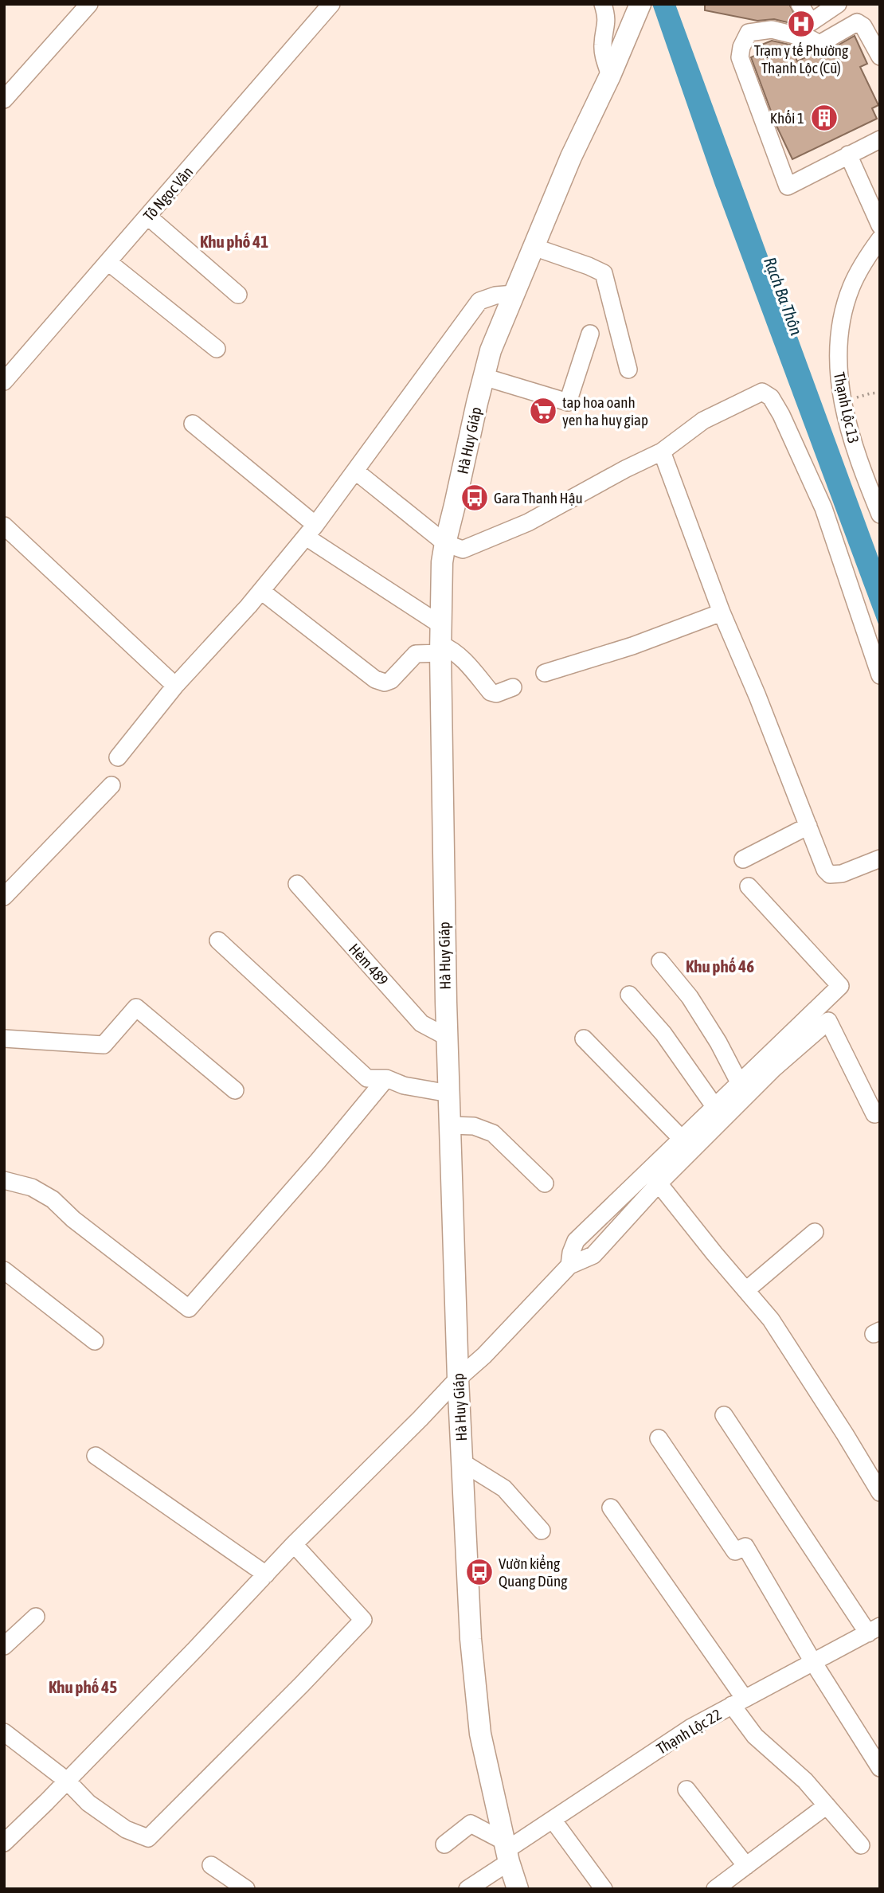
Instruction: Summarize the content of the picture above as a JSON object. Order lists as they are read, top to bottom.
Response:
{
  "streets": {
    "main road": ["Hà Huy Giáp"],
    "street": [
      "Tô Ngọc Vân",
      "Thạnh Lộc 13",
      "Hèm 489",
      "Thạnh Lộc 22"
    ]
  },
  "crossings": [
    ["Hà Huy Giáp", "Hèm 489"],
    ["Hà Huy Giáp", "Thạnh Lộc 22"]
  ],
  "districts": ["Khu phố 41", "Khu phố 46", "Khu phố 45"],
  "water": ["Rạch Ba Thôn"],
  "places": {
    "hospital": ["Trạm y tế Phường Thạnh Lộc (Cũ)"],
    "building": ["Khối 1"],
    "supermarket": ["tap hoa oanh yen ha huy giap"],
    "bus stop": ["Gara Thanh Hậu", "Vườn kiểng Quang Dũng"]
  }
}
